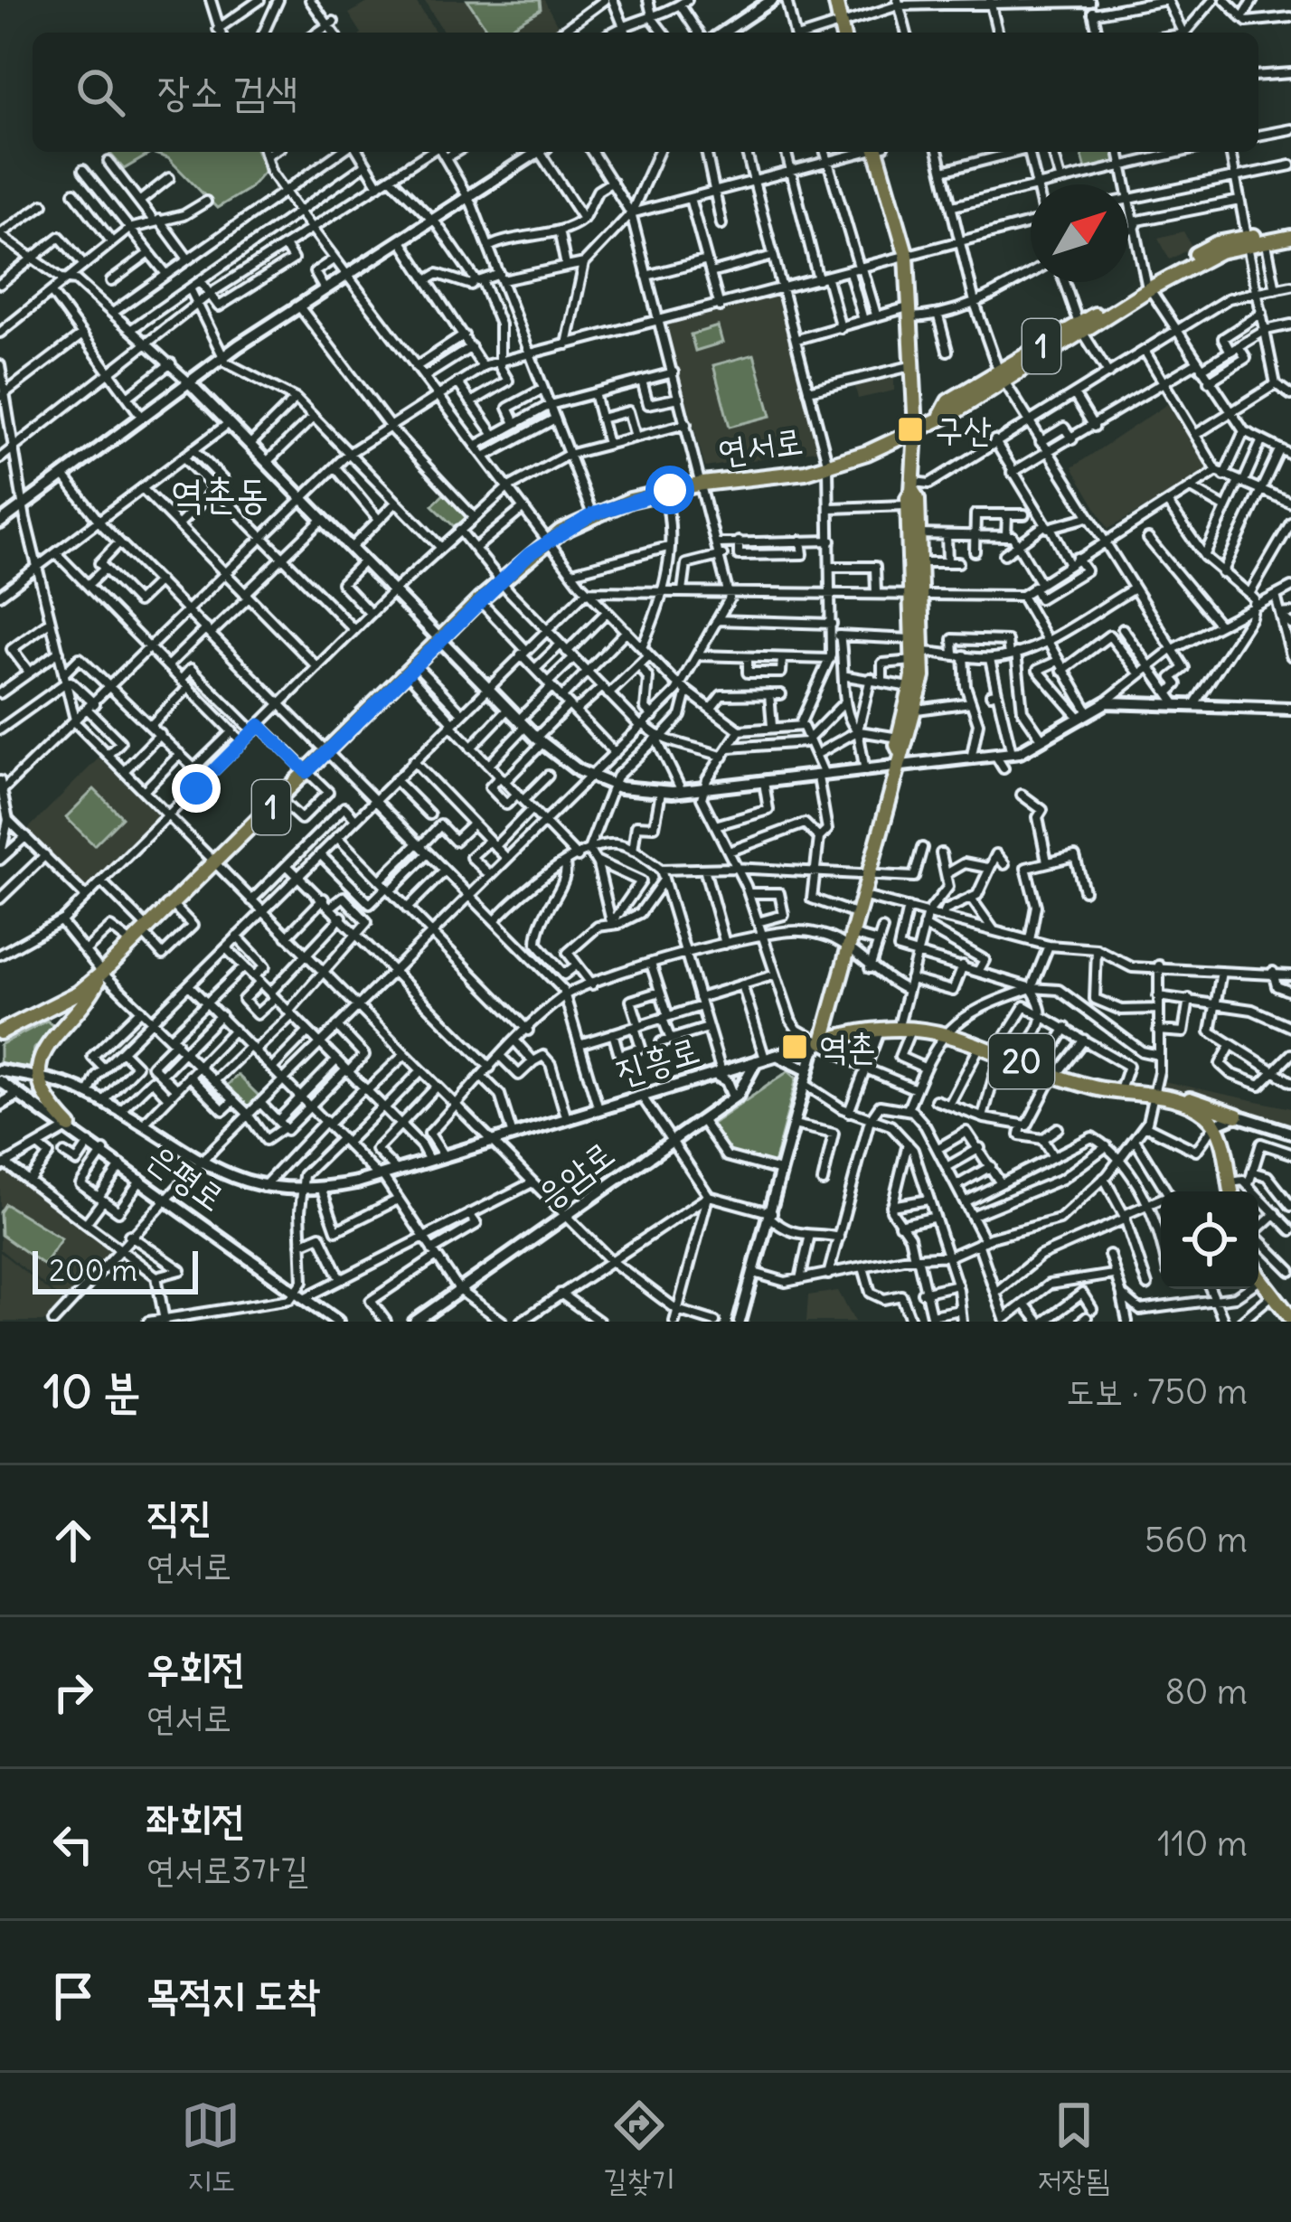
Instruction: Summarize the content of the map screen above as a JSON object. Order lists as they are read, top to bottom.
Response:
{
  "streets": {
    "main road": [
      "1",
      "연서로",
      "진흥로",
      "20",
      "응암로",
      "은평로"
    ]
  },
  "crossings": [
    ["진흥로", "응암로"]
  ],
  "districts": ["역촌동"],
  "places": {
    "transit": ["구산", "역촌"]
  },
  "scale_bar": "200 m",
  "north": "top right",
  "page": {
    "search": "장소 검색",
    "scale": "200 m",
    "heading": ["10 분", "도보 · 750 m"],
    "list": [
      ["직진", "연서로", "560 m"],
      ["우회전", "연서로", "80 m"],
      ["좌회전", "연서로3가길", "110 m"],
      "목적지 도착"
    ],
    "nav": ["지도", "길찾기", "저장됨"]
  }
}
